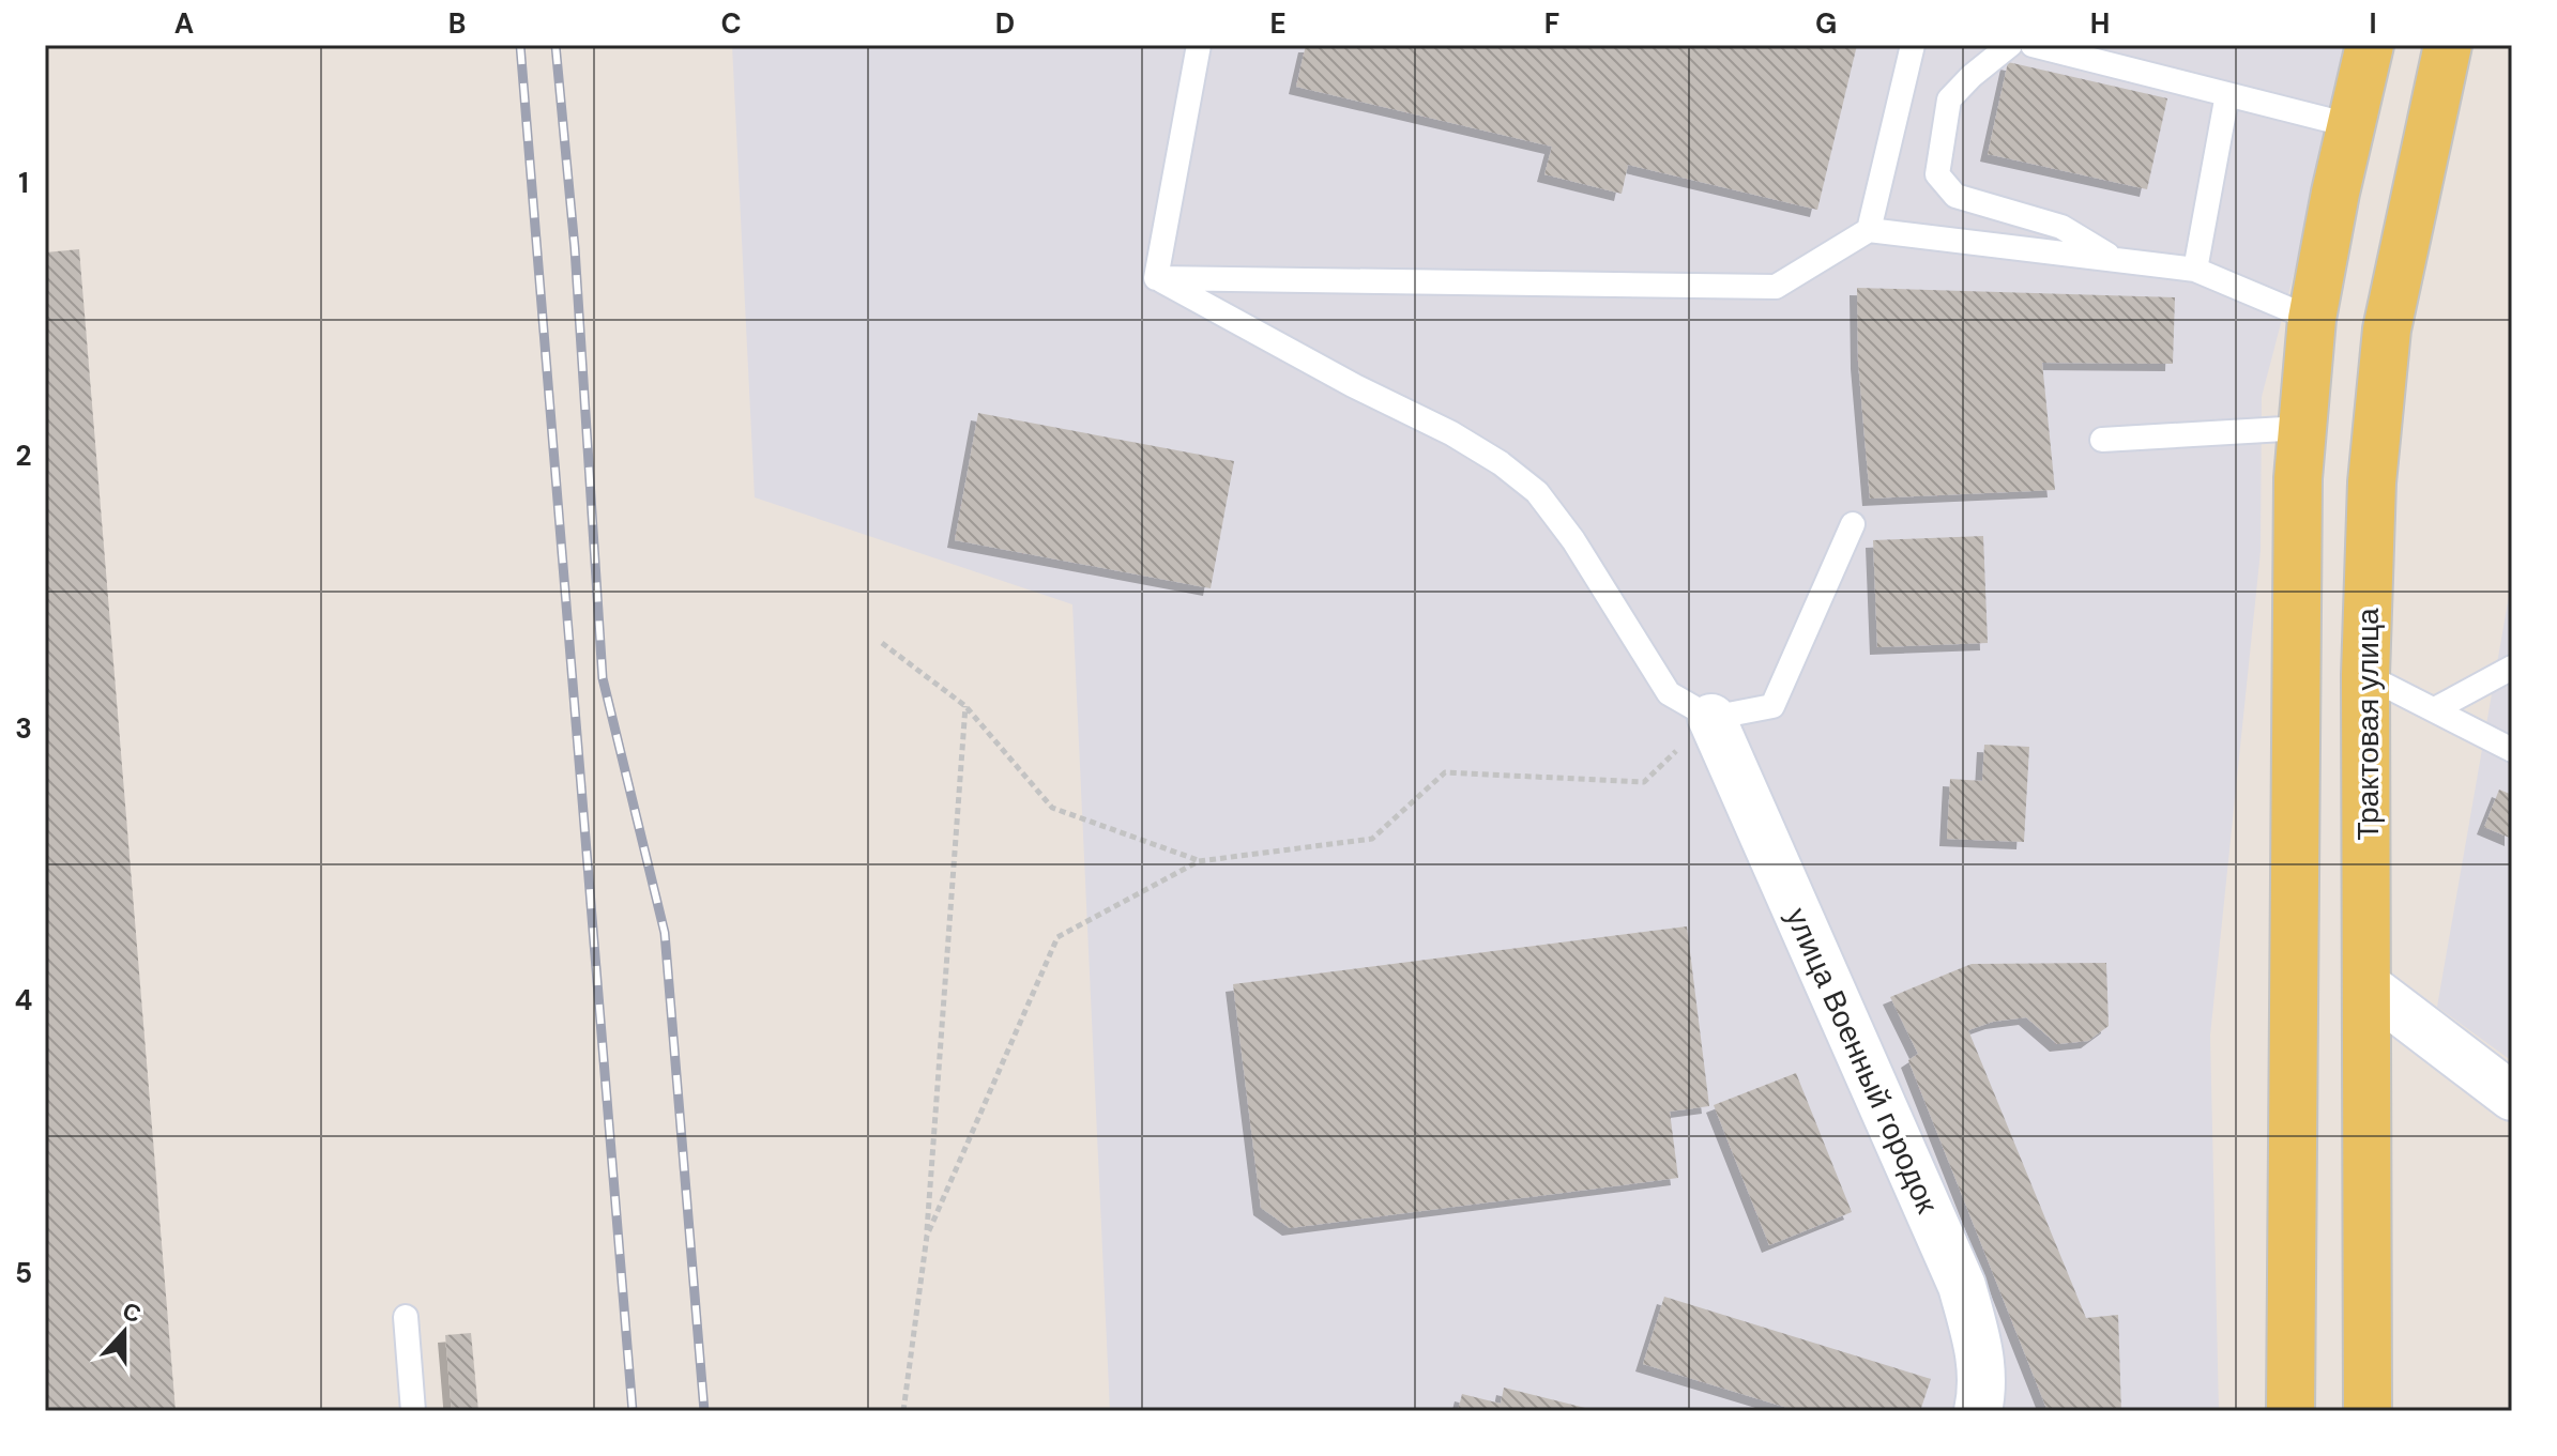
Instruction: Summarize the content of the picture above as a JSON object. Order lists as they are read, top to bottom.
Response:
{
  "streets": {
    "main road": ["Трактовая улица"],
    "street": ["улица Военный городок"]
  },
  "north": "top",
  "grid": {
    "columns": [
      "A",
      "B",
      "C",
      "D",
      "E",
      "F",
      "G",
      "H",
      "I"
    ],
    "rows": [
      "1",
      "2",
      "3",
      "4",
      "5"
    ]
  }
}
